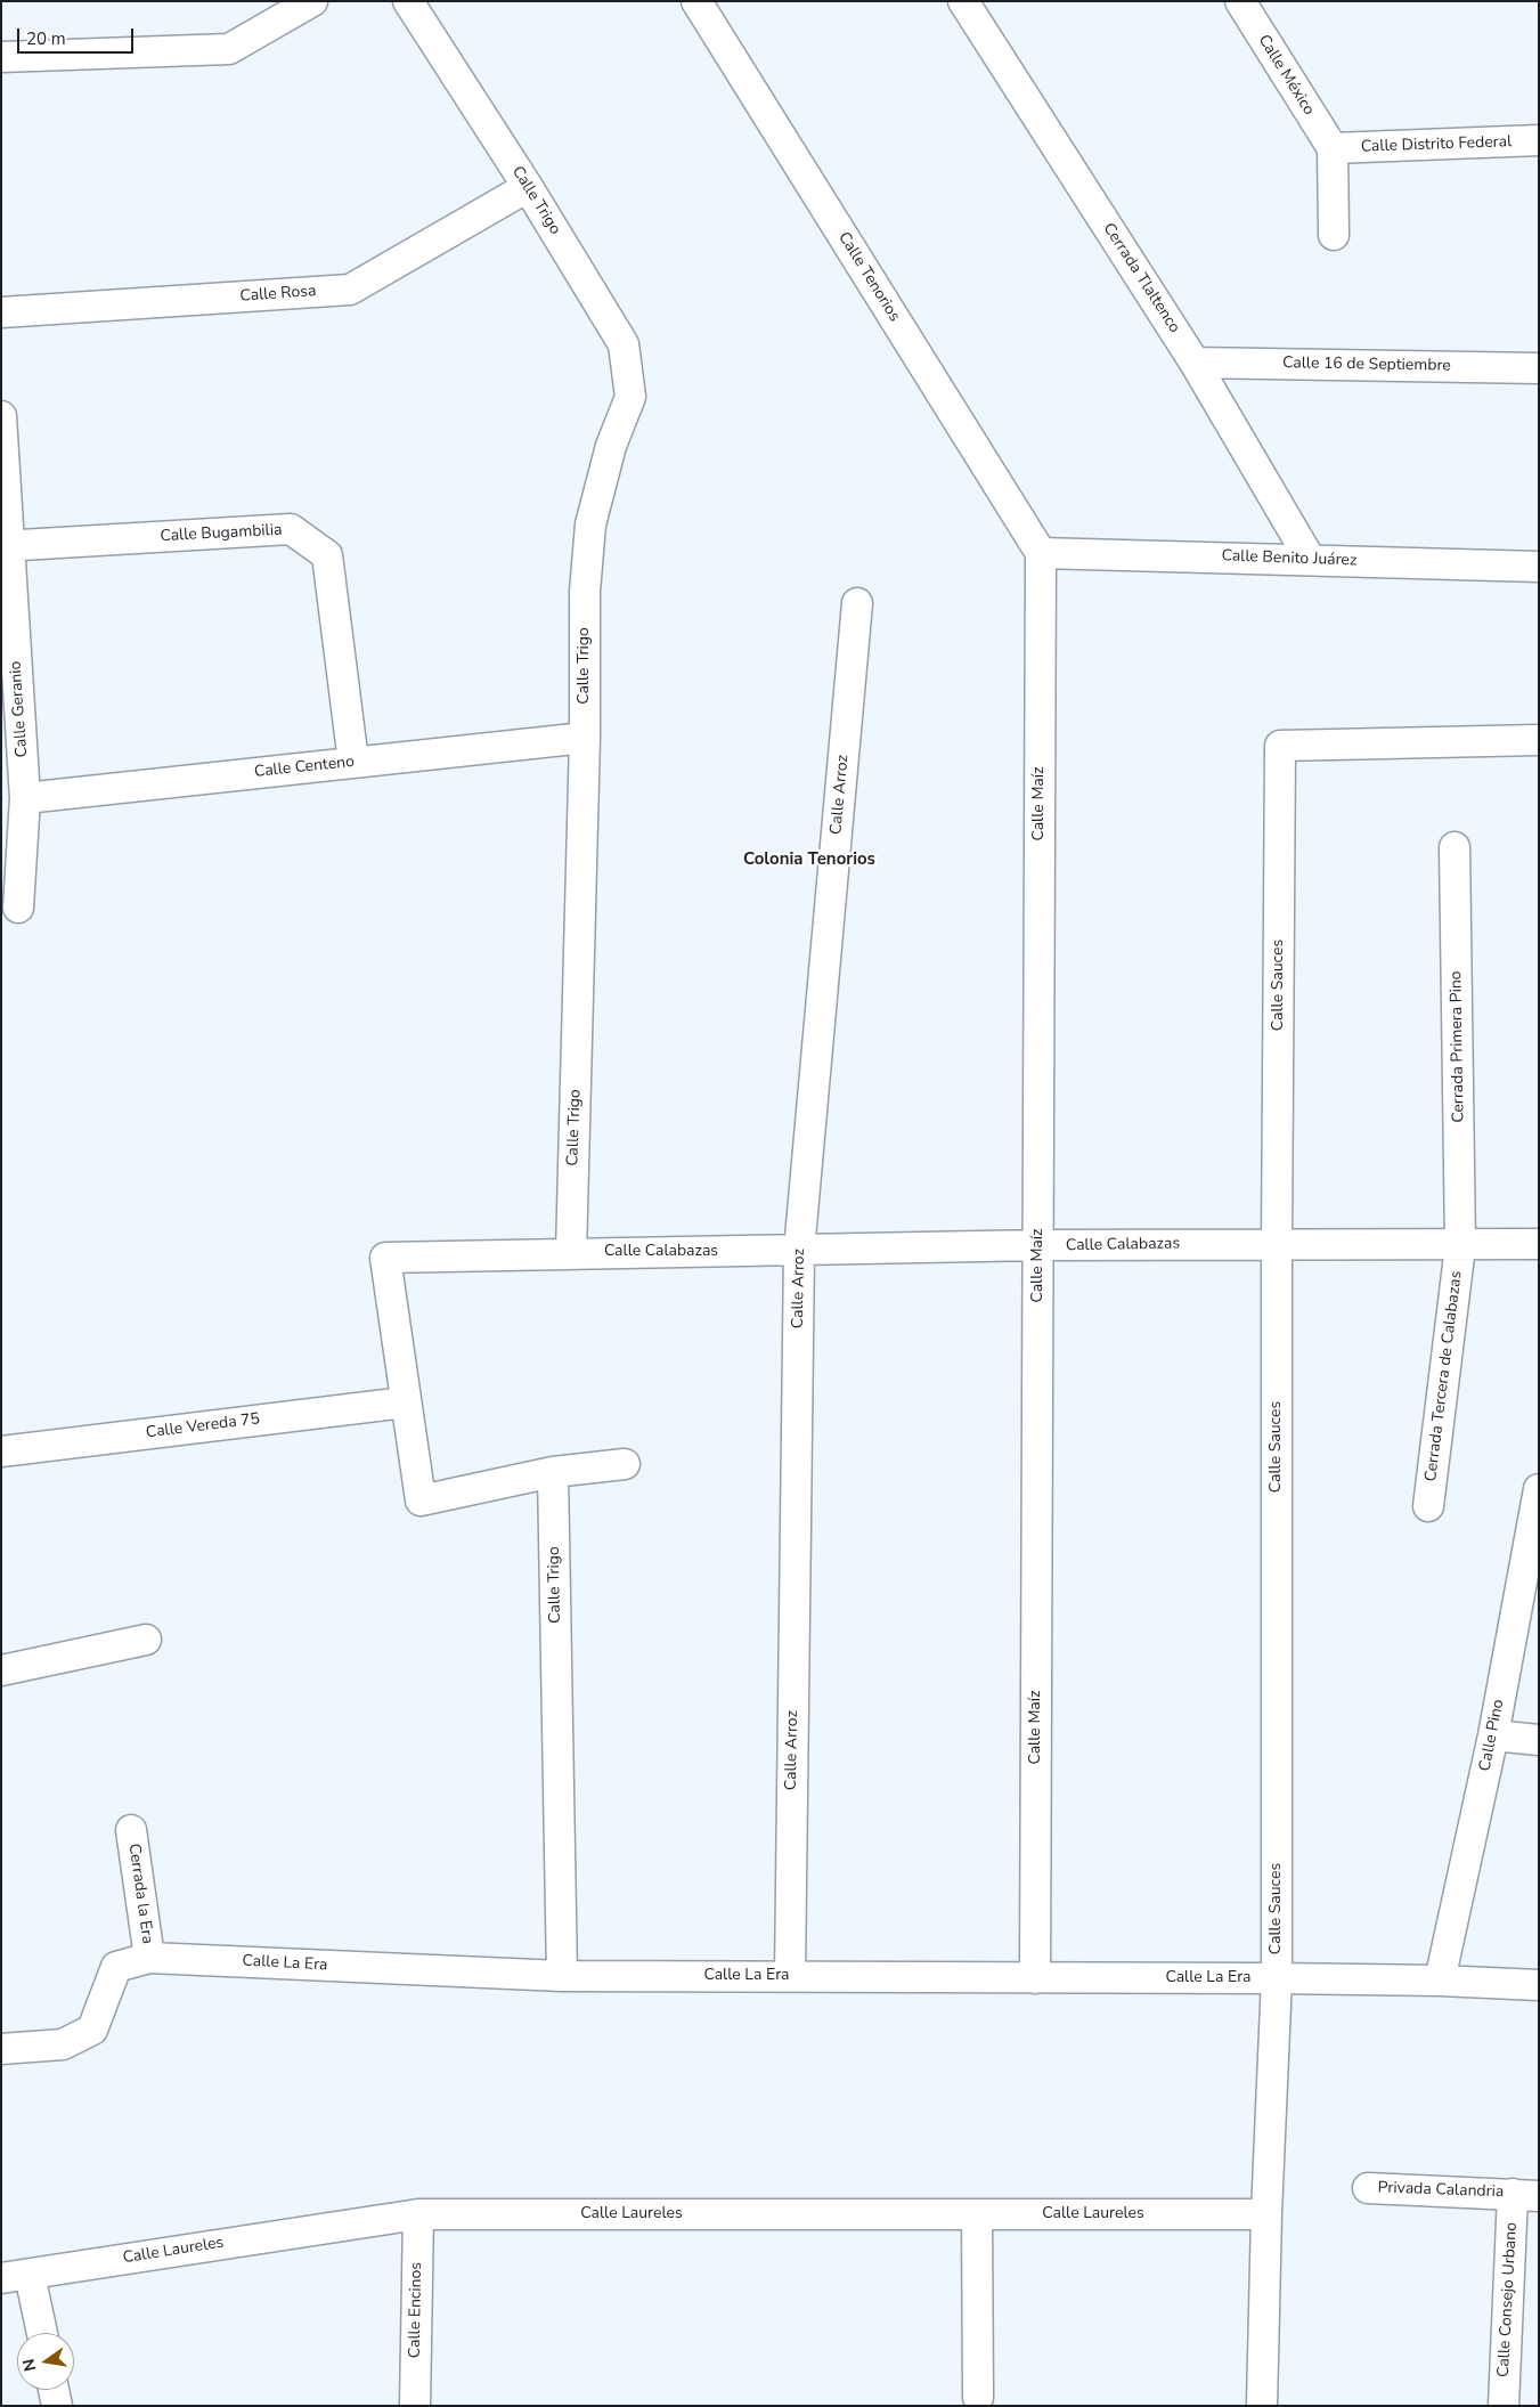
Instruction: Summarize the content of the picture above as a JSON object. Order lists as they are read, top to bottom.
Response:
{
  "streets": {
    "street": [
      "Calle México",
      "Calle Distrito Federal",
      "Calle Trigo",
      "Calle Tenorios",
      "Cerrada Tlaltenco",
      "Calle Rosa",
      "Calle 16 de Septiembre",
      "Calle Bugambilia",
      "Calle Benito Juárez",
      "Calle Geranio",
      "Calle Centeno",
      "Calle Arroz",
      "Calle Maíz",
      "Calle Sauces",
      "Cerrada Primera Pino",
      "Calle Calabazas",
      "Cerrada Tercera de Calabazas",
      "Calle Vereda 75",
      "Calle Pino",
      "Cerrada la Era",
      "Calle La Era",
      "Privada Calandria",
      "Calle Laureles",
      "Calle Consejo Urbano",
      "Calle Encinos"
    ]
  },
  "crossings": [
    ["Calle México", "Calle Distrito Federal"],
    ["Calle Trigo", "Calle Rosa"],
    ["Calle Trigo", "Calle Centeno"],
    ["Calle Trigo", "Calle Calabazas"],
    ["Calle Trigo", "Calle La Era"],
    ["Calle Tenorios", "Calle Benito Juárez"],
    ["Calle Tenorios", "Calle Maíz"],
    ["Cerrada Tlaltenco", "Calle 16 de Septiembre"],
    ["Cerrada Tlaltenco", "Calle Benito Juárez"],
    ["Calle Bugambilia", "Calle Geranio"],
    ["Calle Bugambilia", "Calle Centeno"],
    ["Calle Benito Juárez", "Calle Maíz"],
    ["Calle Geranio", "Calle Centeno"],
    ["Calle Arroz", "Calle Calabazas"],
    ["Calle Arroz", "Calle La Era"],
    ["Calle Maíz", "Calle Calabazas"],
    ["Calle Maíz", "Calle La Era"],
    ["Calle Sauces", "Calle Calabazas"],
    ["Calle Sauces", "Calle La Era"],
    ["Calle Sauces", "Calle Laureles"],
    ["Cerrada Primera Pino", "Calle Calabazas"],
    ["Cerrada Primera Pino", "Cerrada Tercera de Calabazas"],
    ["Calle Calabazas", "Cerrada Tercera de Calabazas"],
    ["Calle Pino", "Calle La Era"],
    ["Cerrada la Era", "Calle La Era"],
    ["Privada Calandria", "Calle Consejo Urbano"],
    ["Calle Laureles", "Calle Encinos"]
  ],
  "districts": ["Colonia Tenorios"],
  "scale_bar": "20 m",
  "north": "left"
}
